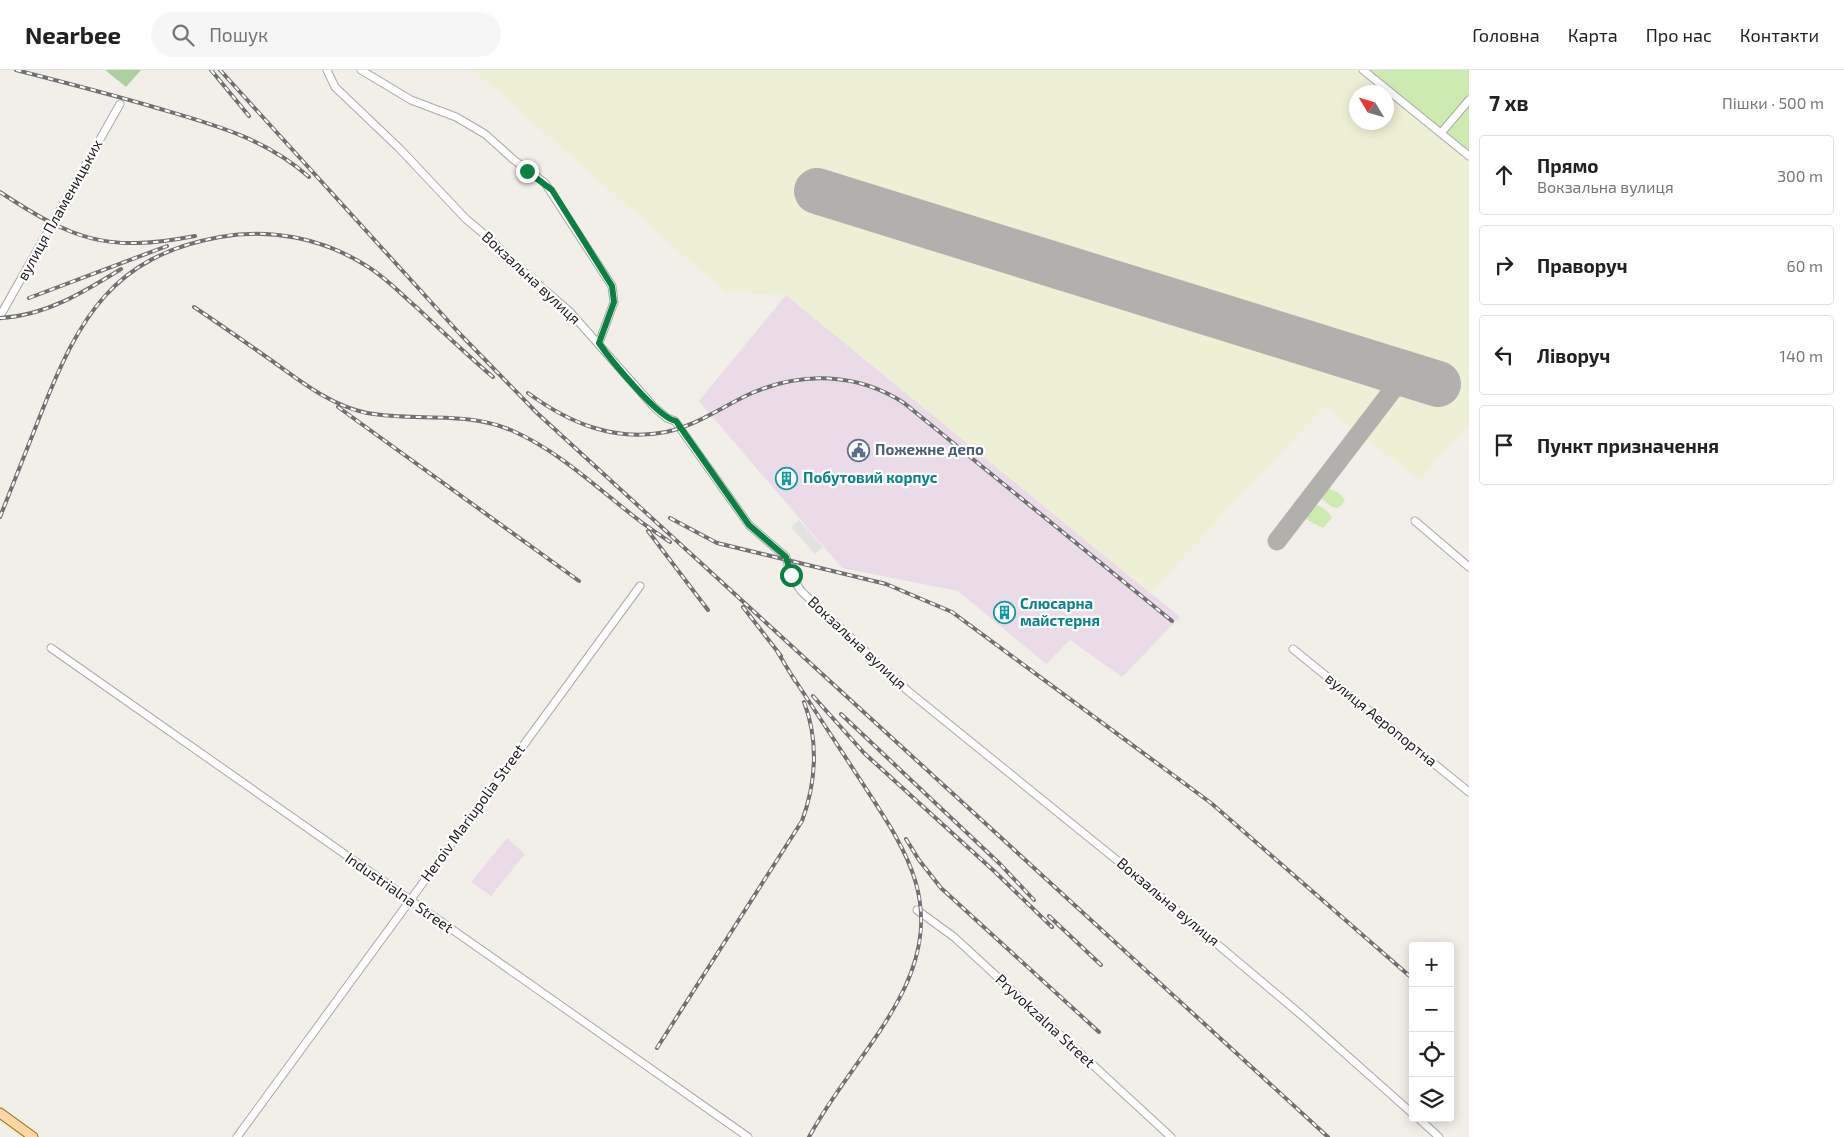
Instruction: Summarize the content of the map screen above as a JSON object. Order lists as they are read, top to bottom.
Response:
{
  "streets": {
    "street": [
      "вулиця Пламеницьких",
      "Вокзальна вулиця",
      "вулиця Аеропортна",
      "Heroiv Mariupolia Street",
      "Industrialna Street",
      "Pryvokzalna Street"
    ]
  },
  "crossings": [
    ["Heroiv Mariupolia Street", "Industrialna Street"]
  ],
  "places": {
    "public building": ["Пожежне депо"],
    "building": ["Побутовий корпус", "Слюсарна майстерня"]
  },
  "north": "top left",
  "page": {
    "header": "Nearbee",
    "search": "Пошук",
    "nav": [
      "Головна",
      "Карта",
      "Про нас",
      "Контакти"
    ],
    "heading": ["7 хв", "Пішки · 500 m"],
    "list": [
      ["Прямо", "Вокзальна вулиця", "300 m"],
      ["Праворуч", "60 m"],
      ["Ліворуч", "140 m"],
      "Пункт призначення"
    ],
    "map_buttons": ["+", "−"]
  }
}
